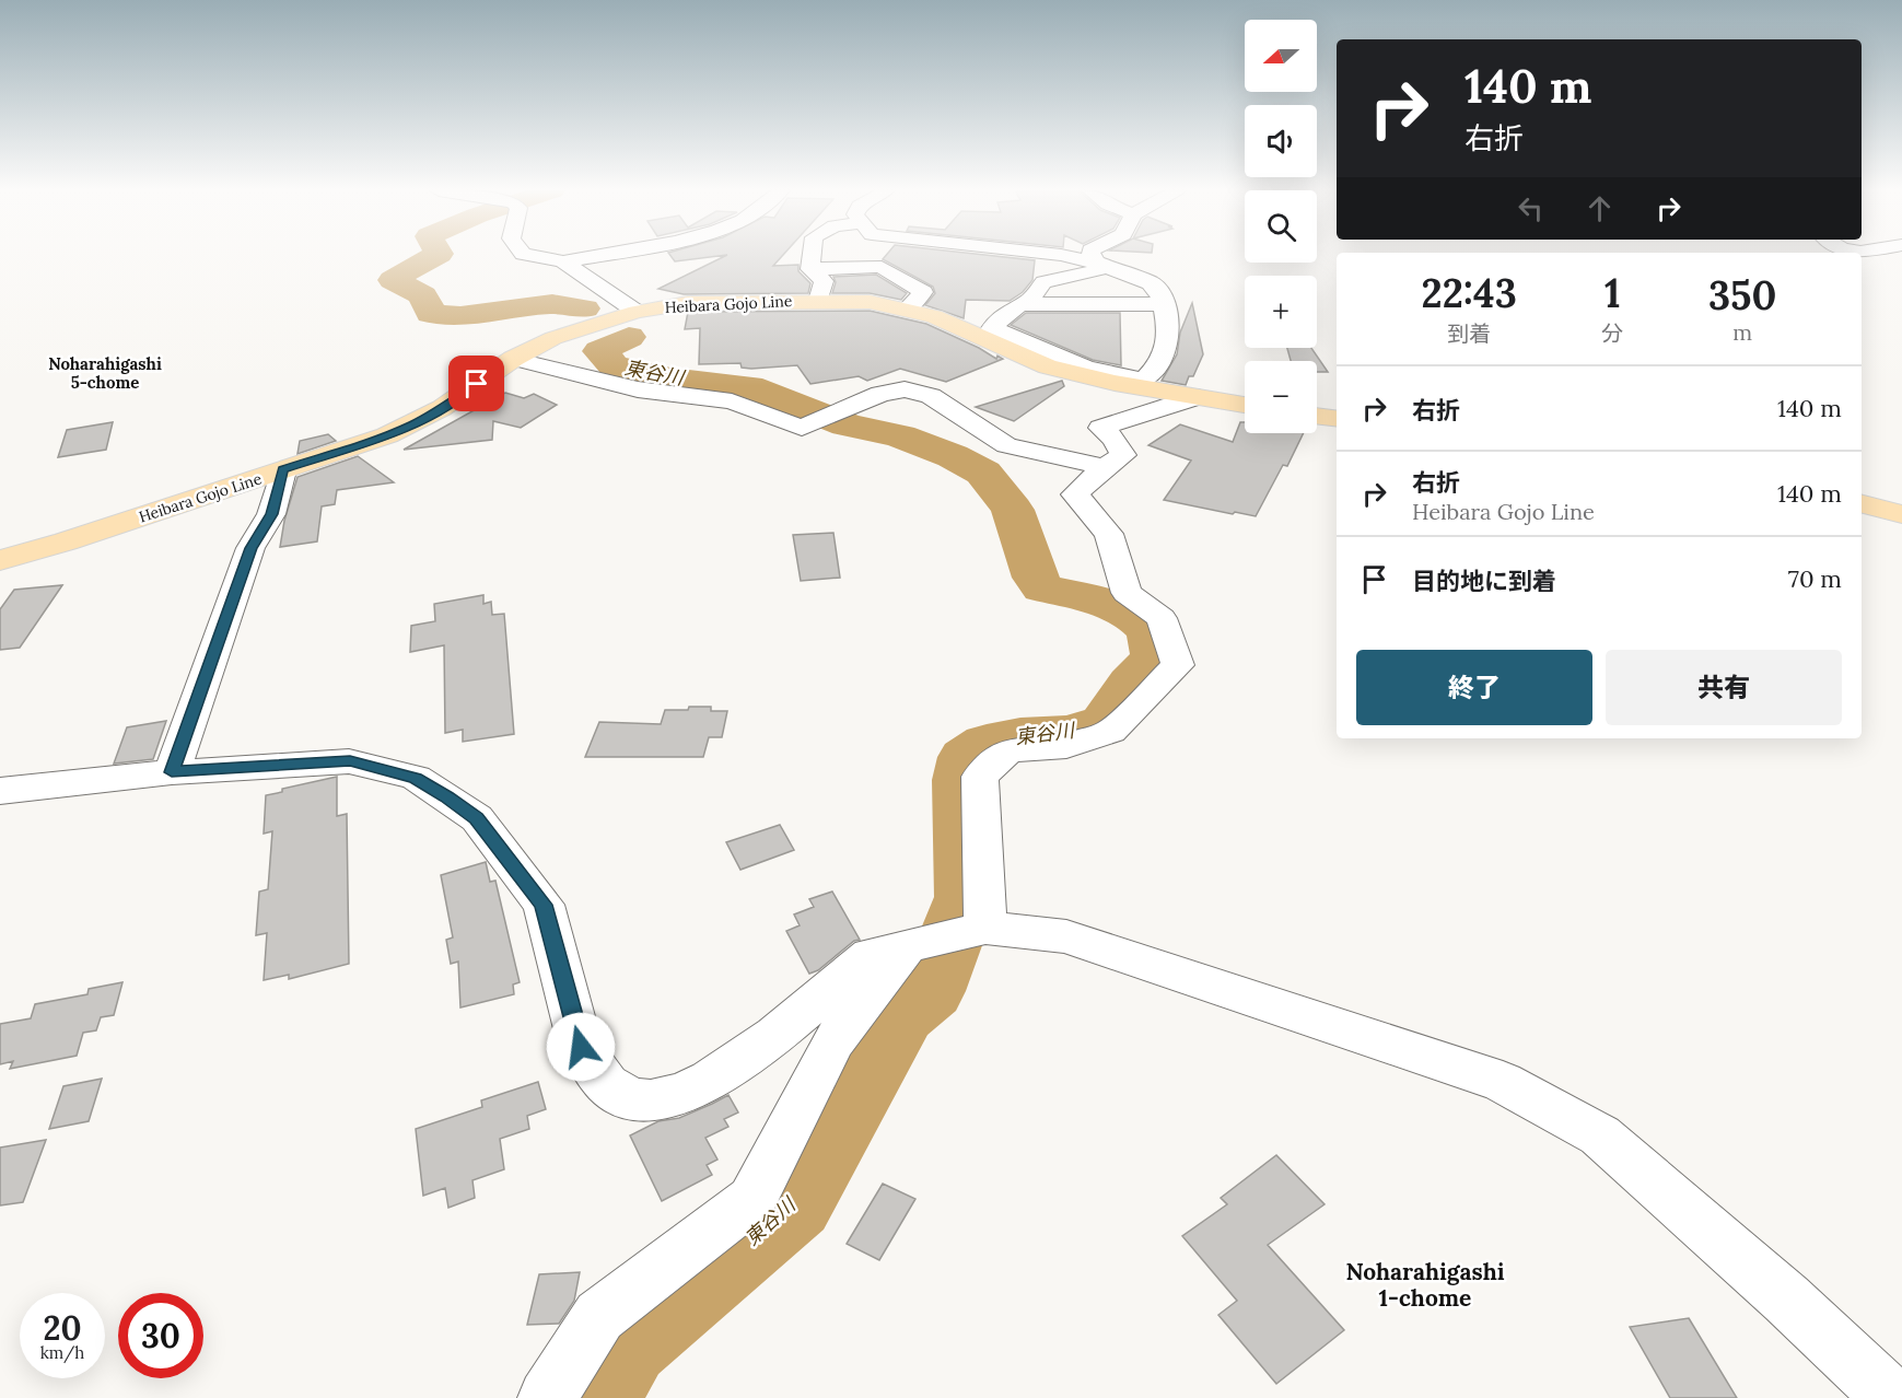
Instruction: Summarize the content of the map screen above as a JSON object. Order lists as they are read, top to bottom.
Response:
{
  "streets": {
    "main road": ["Heibara Gojo Line"]
  },
  "districts": ["Noharahigashi 5-chome", "Noharahigashi 1-chome"],
  "water": ["東谷川"],
  "north": "left",
  "page": {
    "map_buttons": ["+", "−"],
    "turn": ["140 m", "右折"],
    "eta": [
      "22:43",
      "到着",
      "1",
      "分",
      "350",
      "m"
    ],
    "list": [
      {
        "name": "右折",
        "value": "140 m"
      },
      {
        "name": "右折",
        "note": "Heibara Gojo Line",
        "value": "140 m"
      },
      {
        "name": "目的地に到着",
        "value": "70 m"
      }
    ],
    "buttons": ["終了", "共有"],
    "speed": "20 km/h",
    "limit": "30"
  }
}
